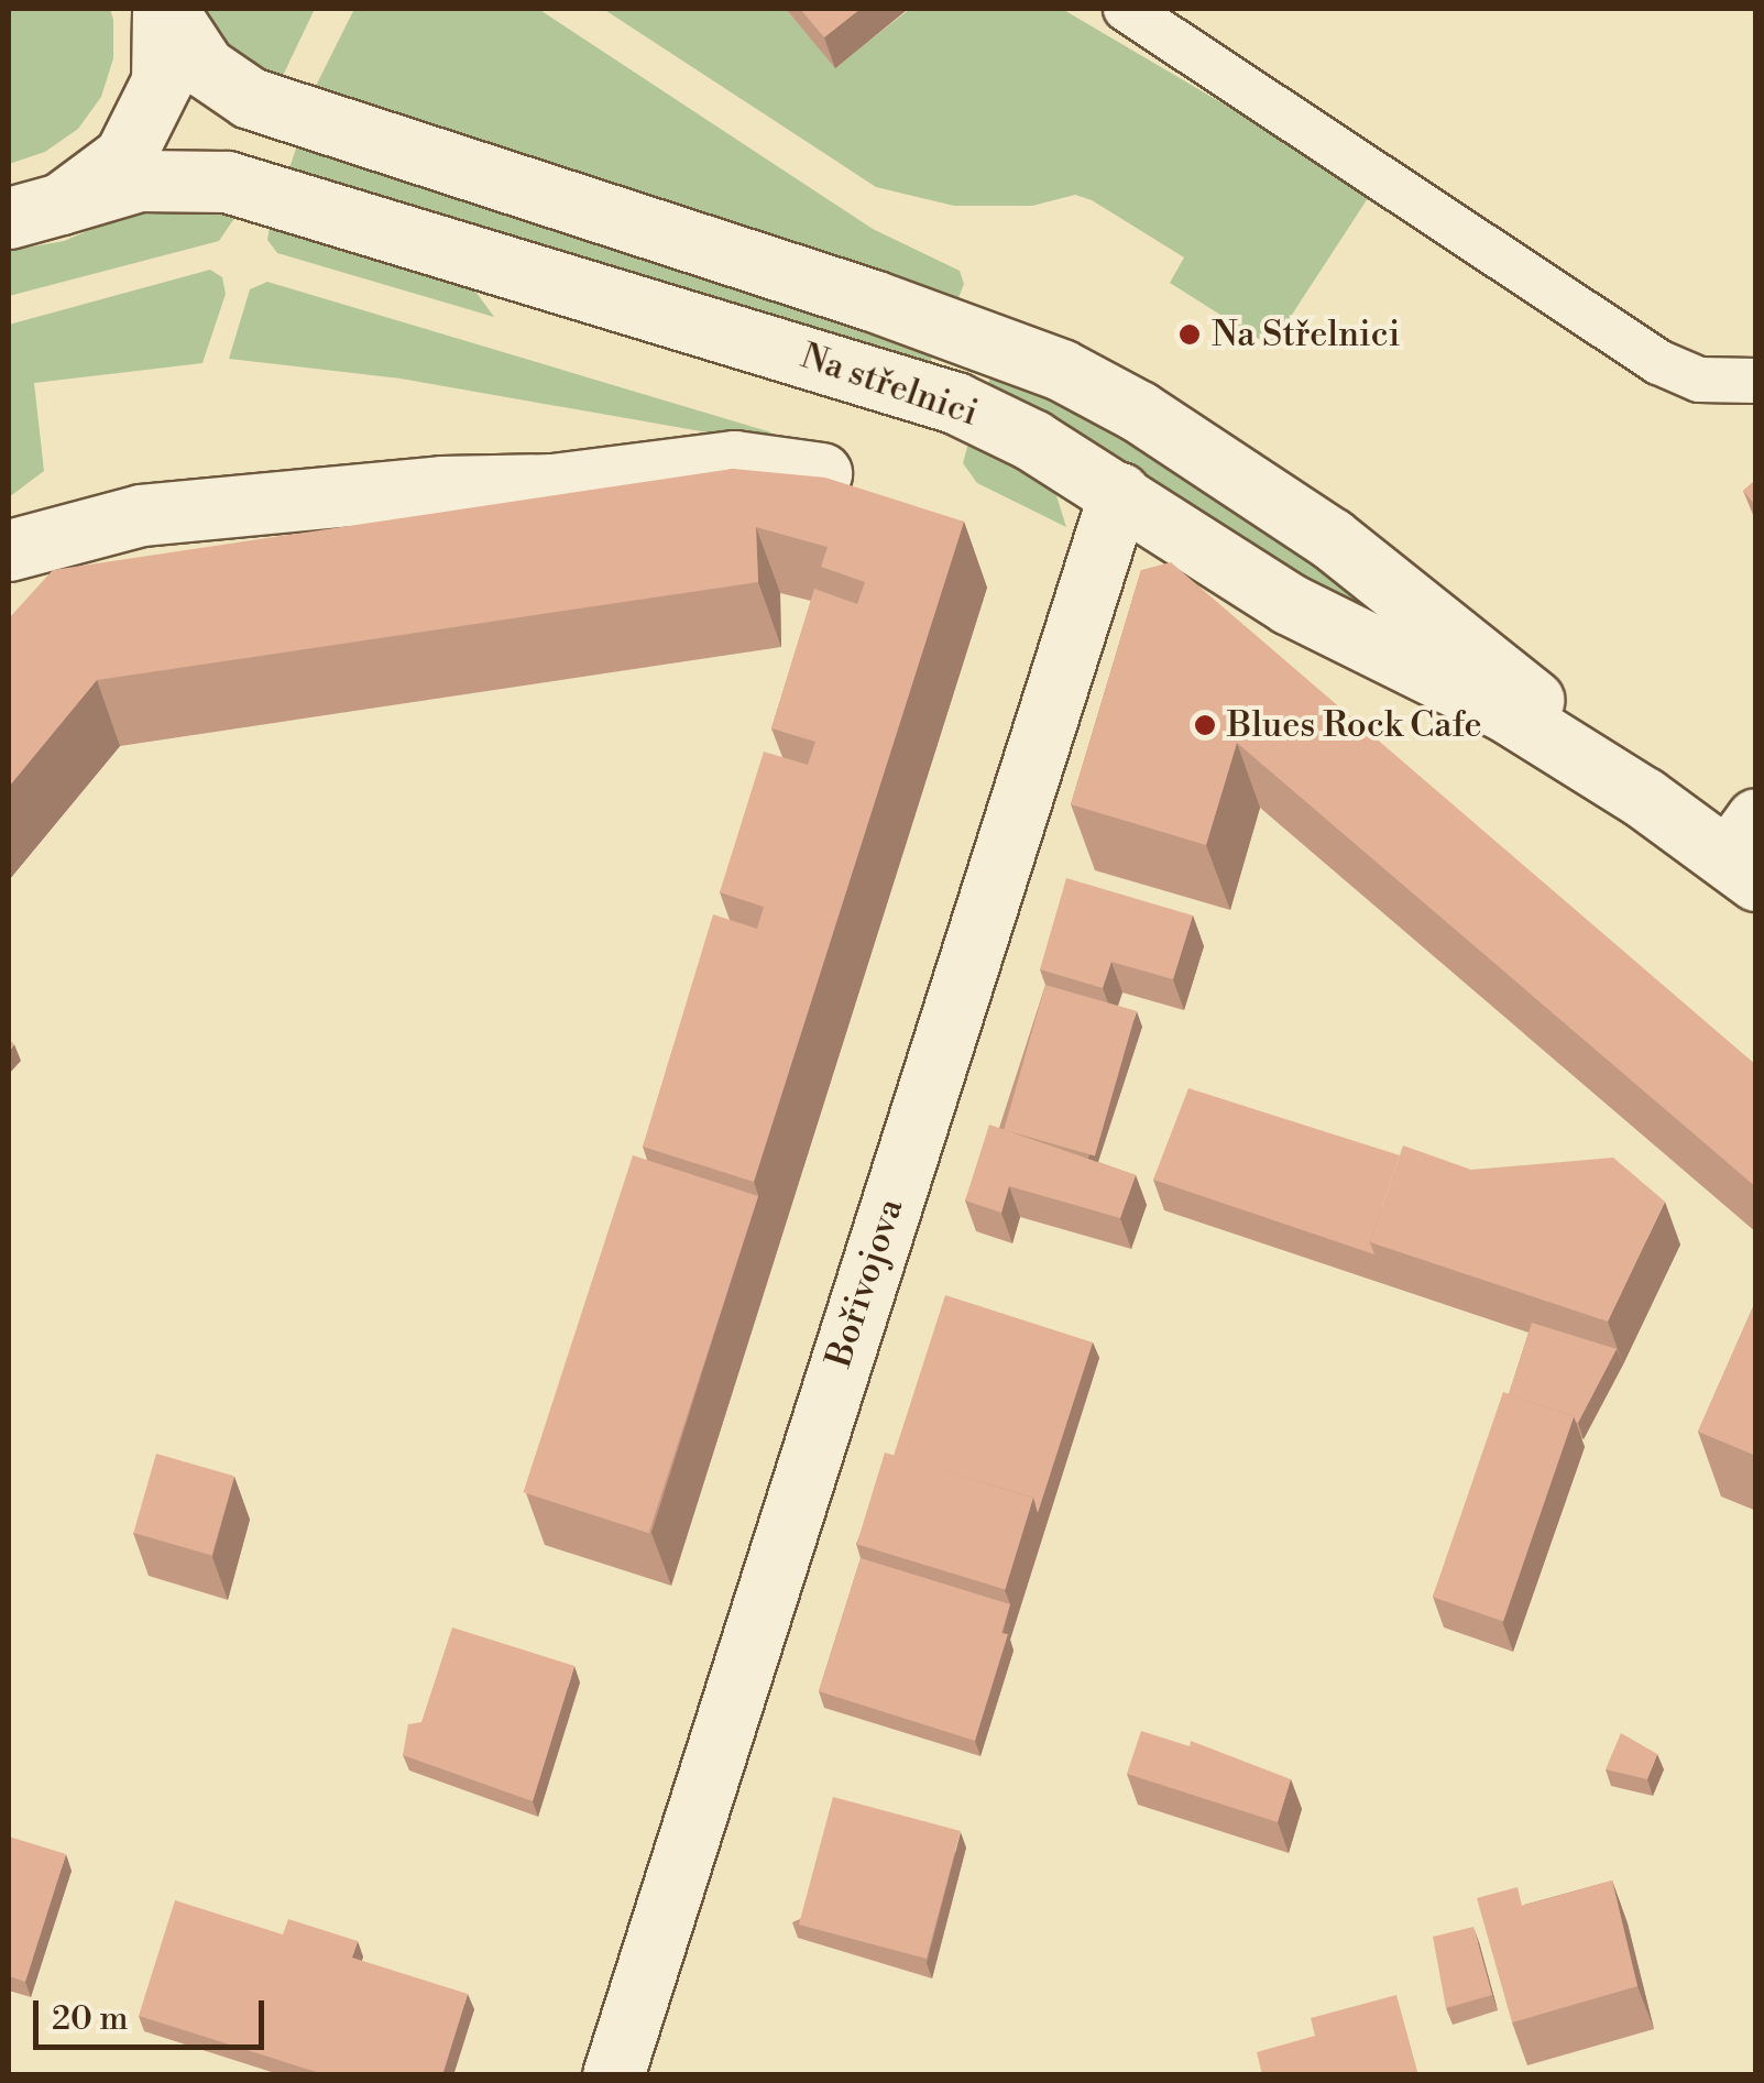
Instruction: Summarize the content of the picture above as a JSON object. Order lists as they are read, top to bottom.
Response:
{
  "streets": {
    "main road": ["Na střelnici", "Bořivojova"]
  },
  "crossings": [
    ["Na střelnici", "Bořivojova"]
  ],
  "places": ["Na Střelnici", "Blues Rock Cafe"],
  "scale_bar": "20 m"
}
